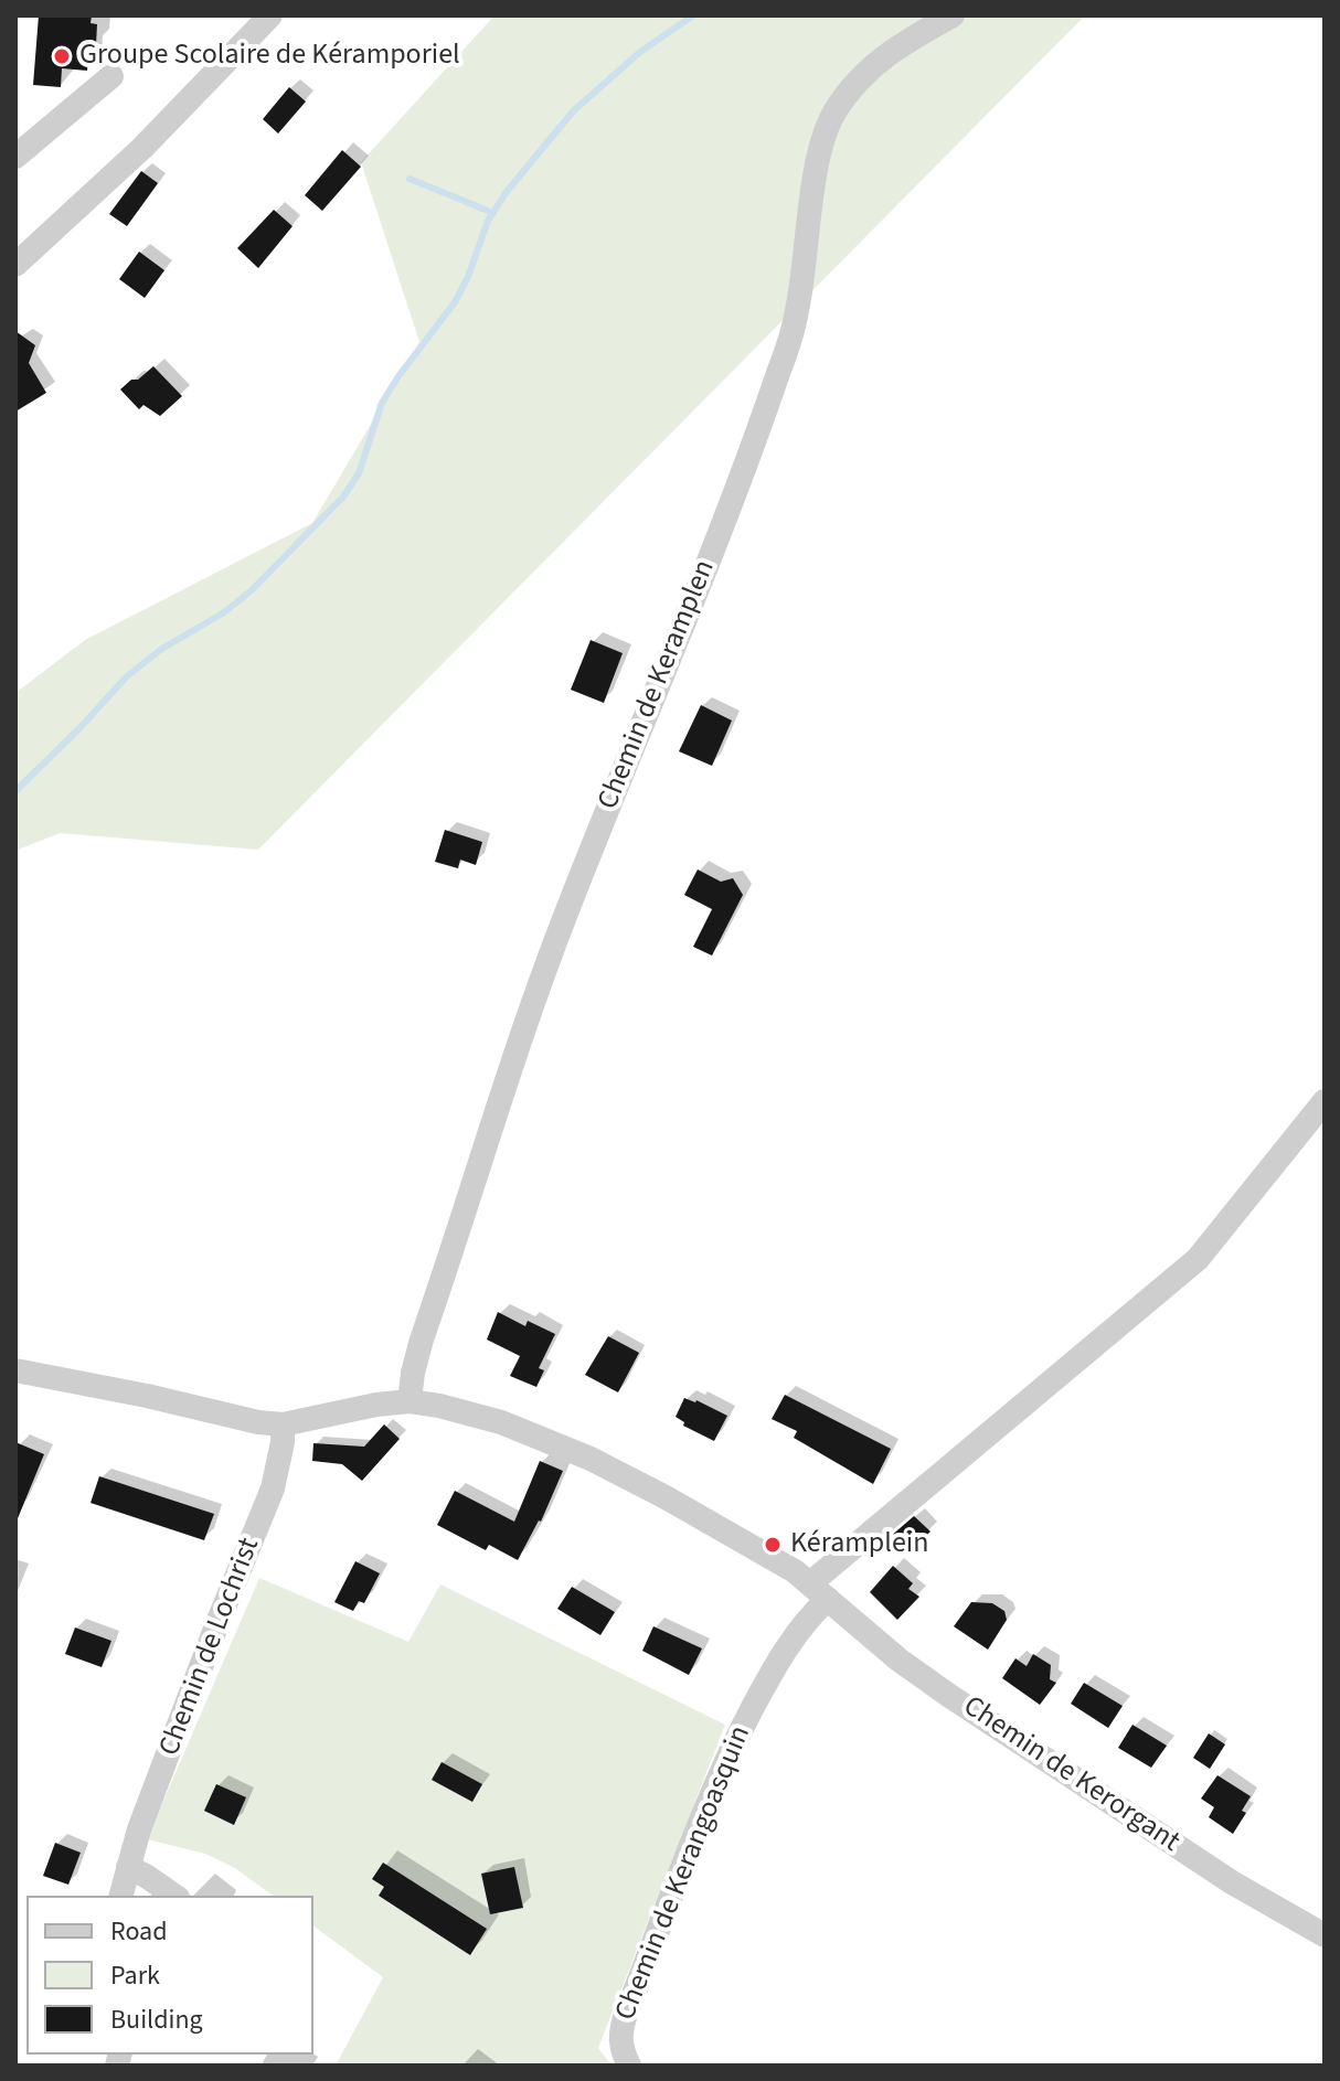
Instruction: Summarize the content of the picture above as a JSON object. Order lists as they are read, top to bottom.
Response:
{
  "streets": {
    "street": [
      "Chemin de Keramplen",
      "Chemin de Lochrist",
      "Chemin de Kerorgant",
      "Chemin de Kerangoasquin"
    ]
  },
  "crossings": [
    ["Chemin de Keramplen", "Chemin de Kerorgant"],
    ["Chemin de Lochrist", "Chemin de Kerorgant"],
    ["Chemin de Kerorgant", "Chemin de Kerangoasquin"]
  ],
  "places": ["Groupe Scolaire de Kéramporiel", "Kéramplein"],
  "legend": ["Road", "Park", "Building"]
}
